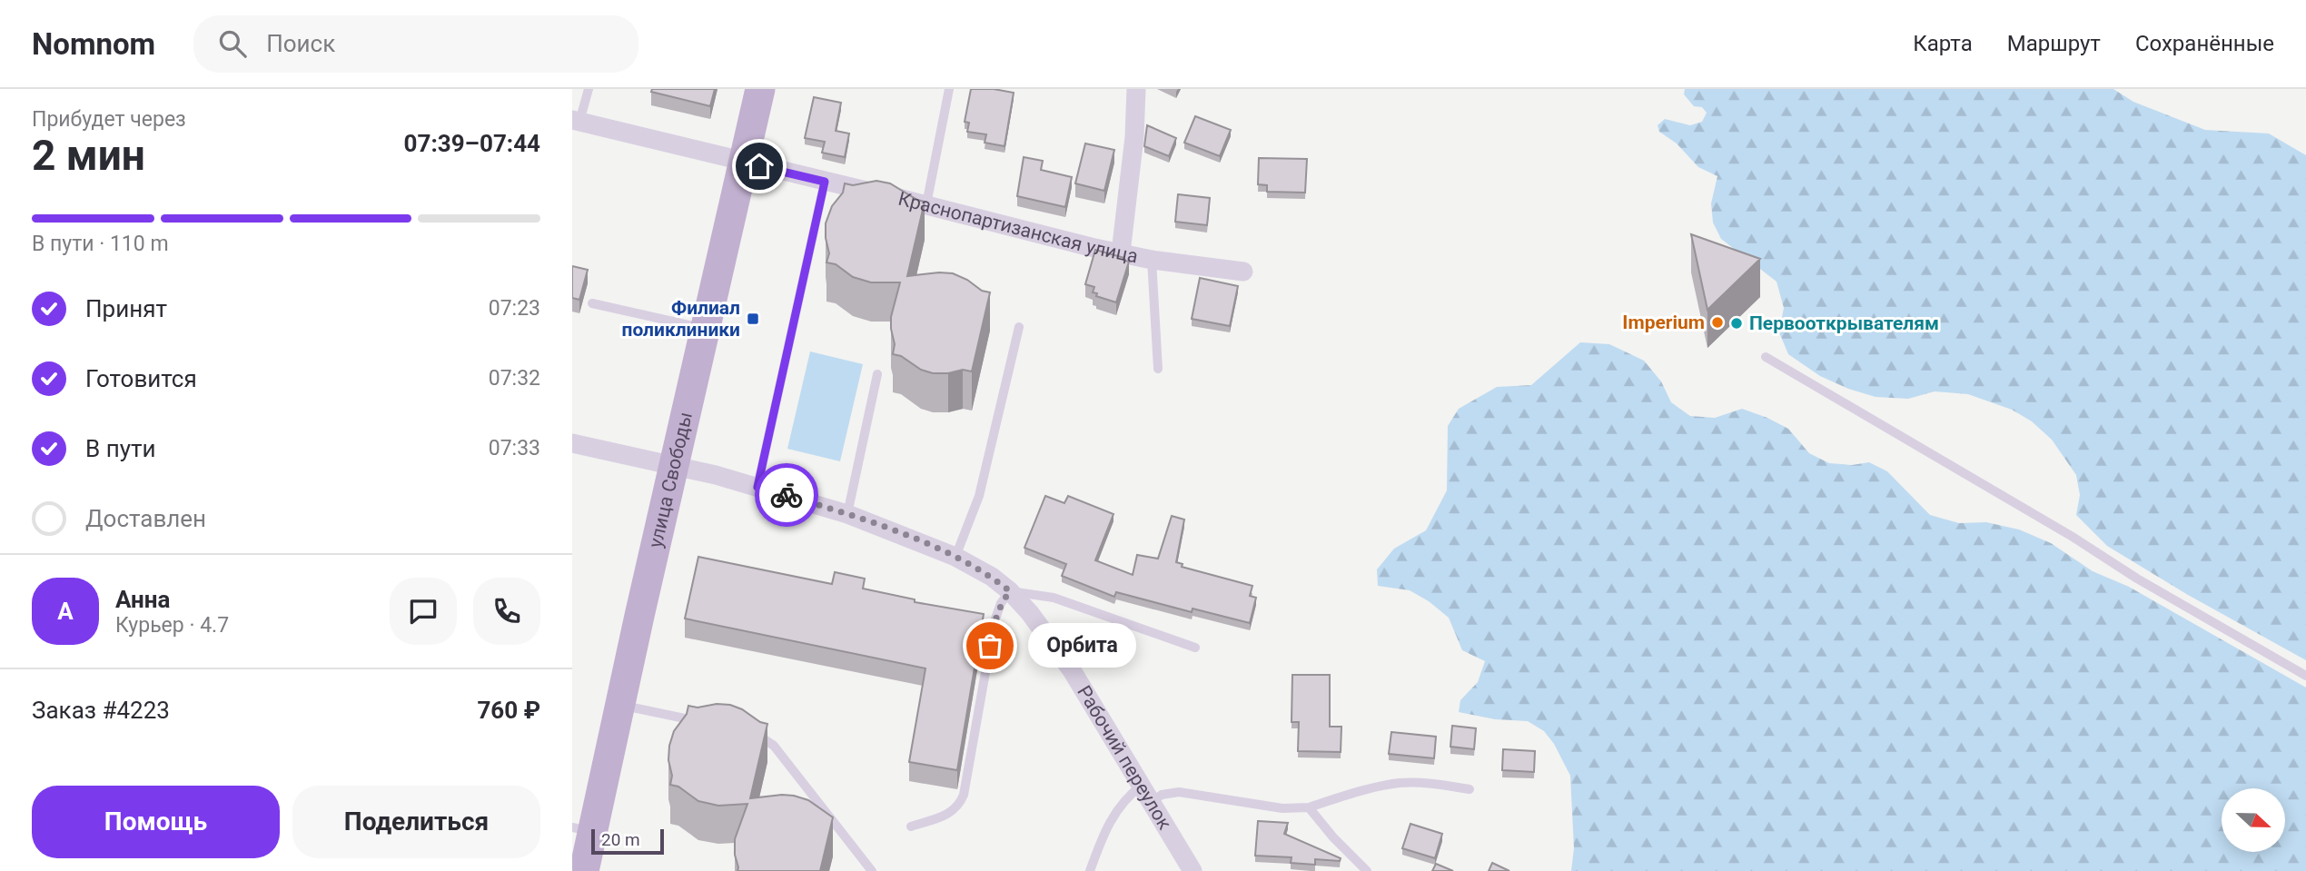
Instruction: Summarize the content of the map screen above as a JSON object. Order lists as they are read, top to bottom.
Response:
{
  "streets": {
    "main road": ["улица Свободы"],
    "street": ["Краснопартизанская улица", "Рабочий переулок"]
  },
  "crossings": [
    ["Краснопартизанская улица", "улица Свободы"],
    ["улица Свободы", "Рабочий переулок"]
  ],
  "places": {
    "transit": ["Филиал поликлиники"],
    "other": ["Imperium", "Первооткрывателям", "Орбита"]
  },
  "scale_bar": "20 m",
  "north": "right",
  "page": {
    "header": "Nomnom",
    "search": "Поиск",
    "nav": ["Карта", "Маршрут", "Сохранённые"],
    "heading": ["2 мин", "Прибудет через", "07:39–07:44"],
    "panel": [
      "Анна",
      "Курьер · 4.7",
      "Заказ #4223",
      "760 ₽"
    ],
    "bar": "В пути · 110 m",
    "list": [
      ["Принят", "07:23"],
      ["Готовится", "07:32"],
      ["В пути", "07:33"],
      "Доставлен"
    ],
    "round": "А",
    "bubble": "Орбита",
    "buttons": ["Помощь", "Поделиться"],
    "scale": "20 m"
  }
}
